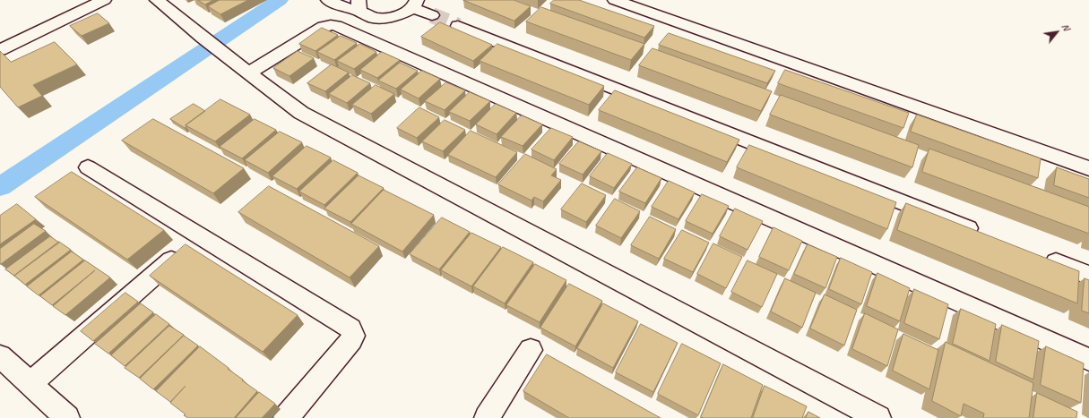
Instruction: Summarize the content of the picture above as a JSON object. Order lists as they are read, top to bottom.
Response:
{
  "north": "top right"
}
